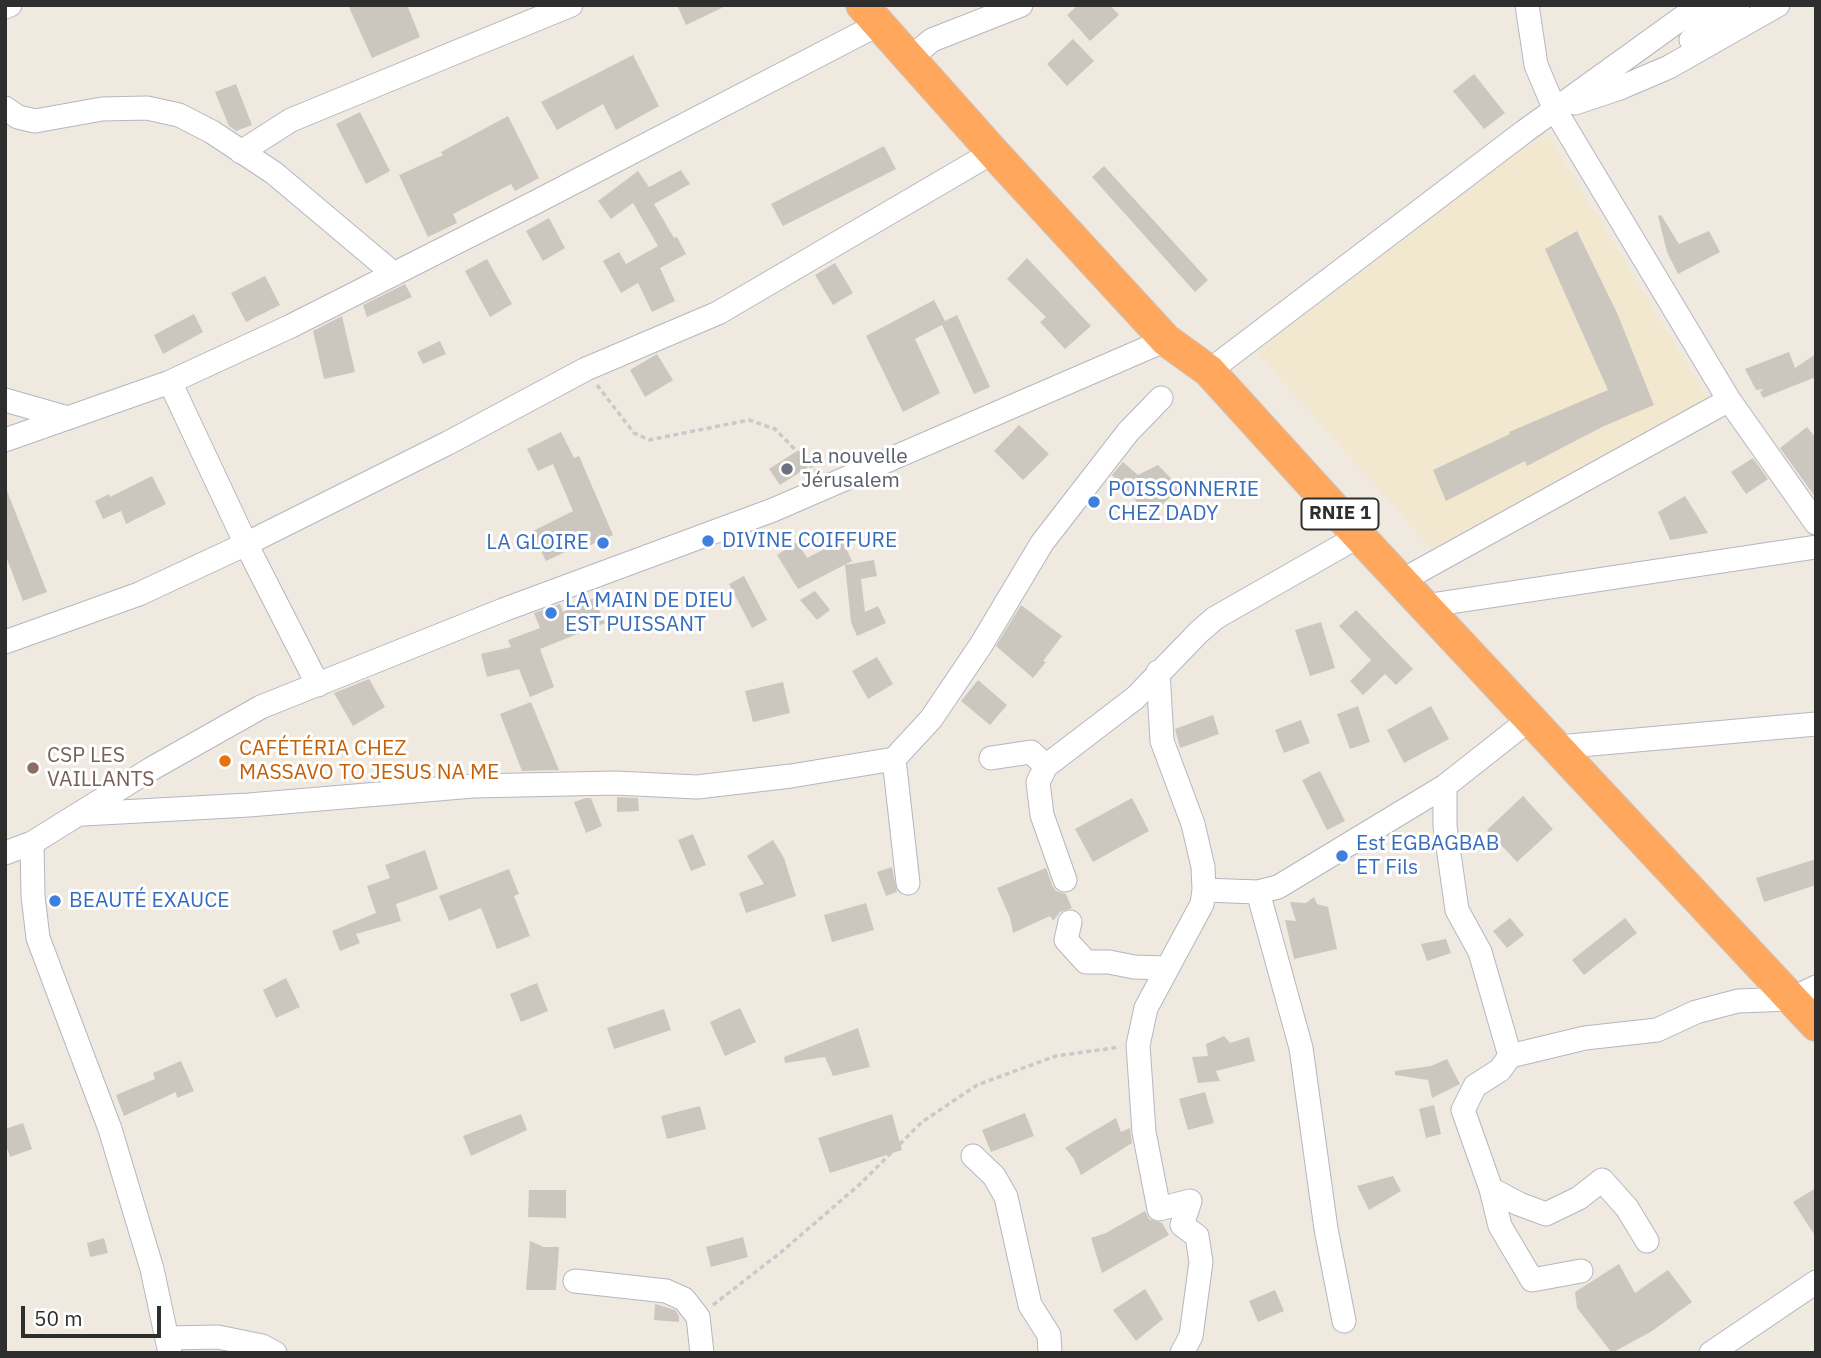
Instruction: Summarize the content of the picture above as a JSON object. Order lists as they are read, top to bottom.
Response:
{
  "streets": {
    "highway": ["RNIE 1"]
  },
  "places": [
    "La nouvelle Jérusalem",
    "POISSONNERIE CHEZ DADY",
    "DIVINE COIFFURE",
    "LA GLOIRE",
    "LA MAIN DE DIEU EST PUISSANT",
    "CAFÉTÉRIA CHEZ MASSAVO TO JESUS NA ME",
    "CSP LES VAILLANTS",
    "Est EGBAGBAB ET Fils",
    "BEAUTÉ EXAUCE"
  ],
  "scale_bar": "50 m"
}
